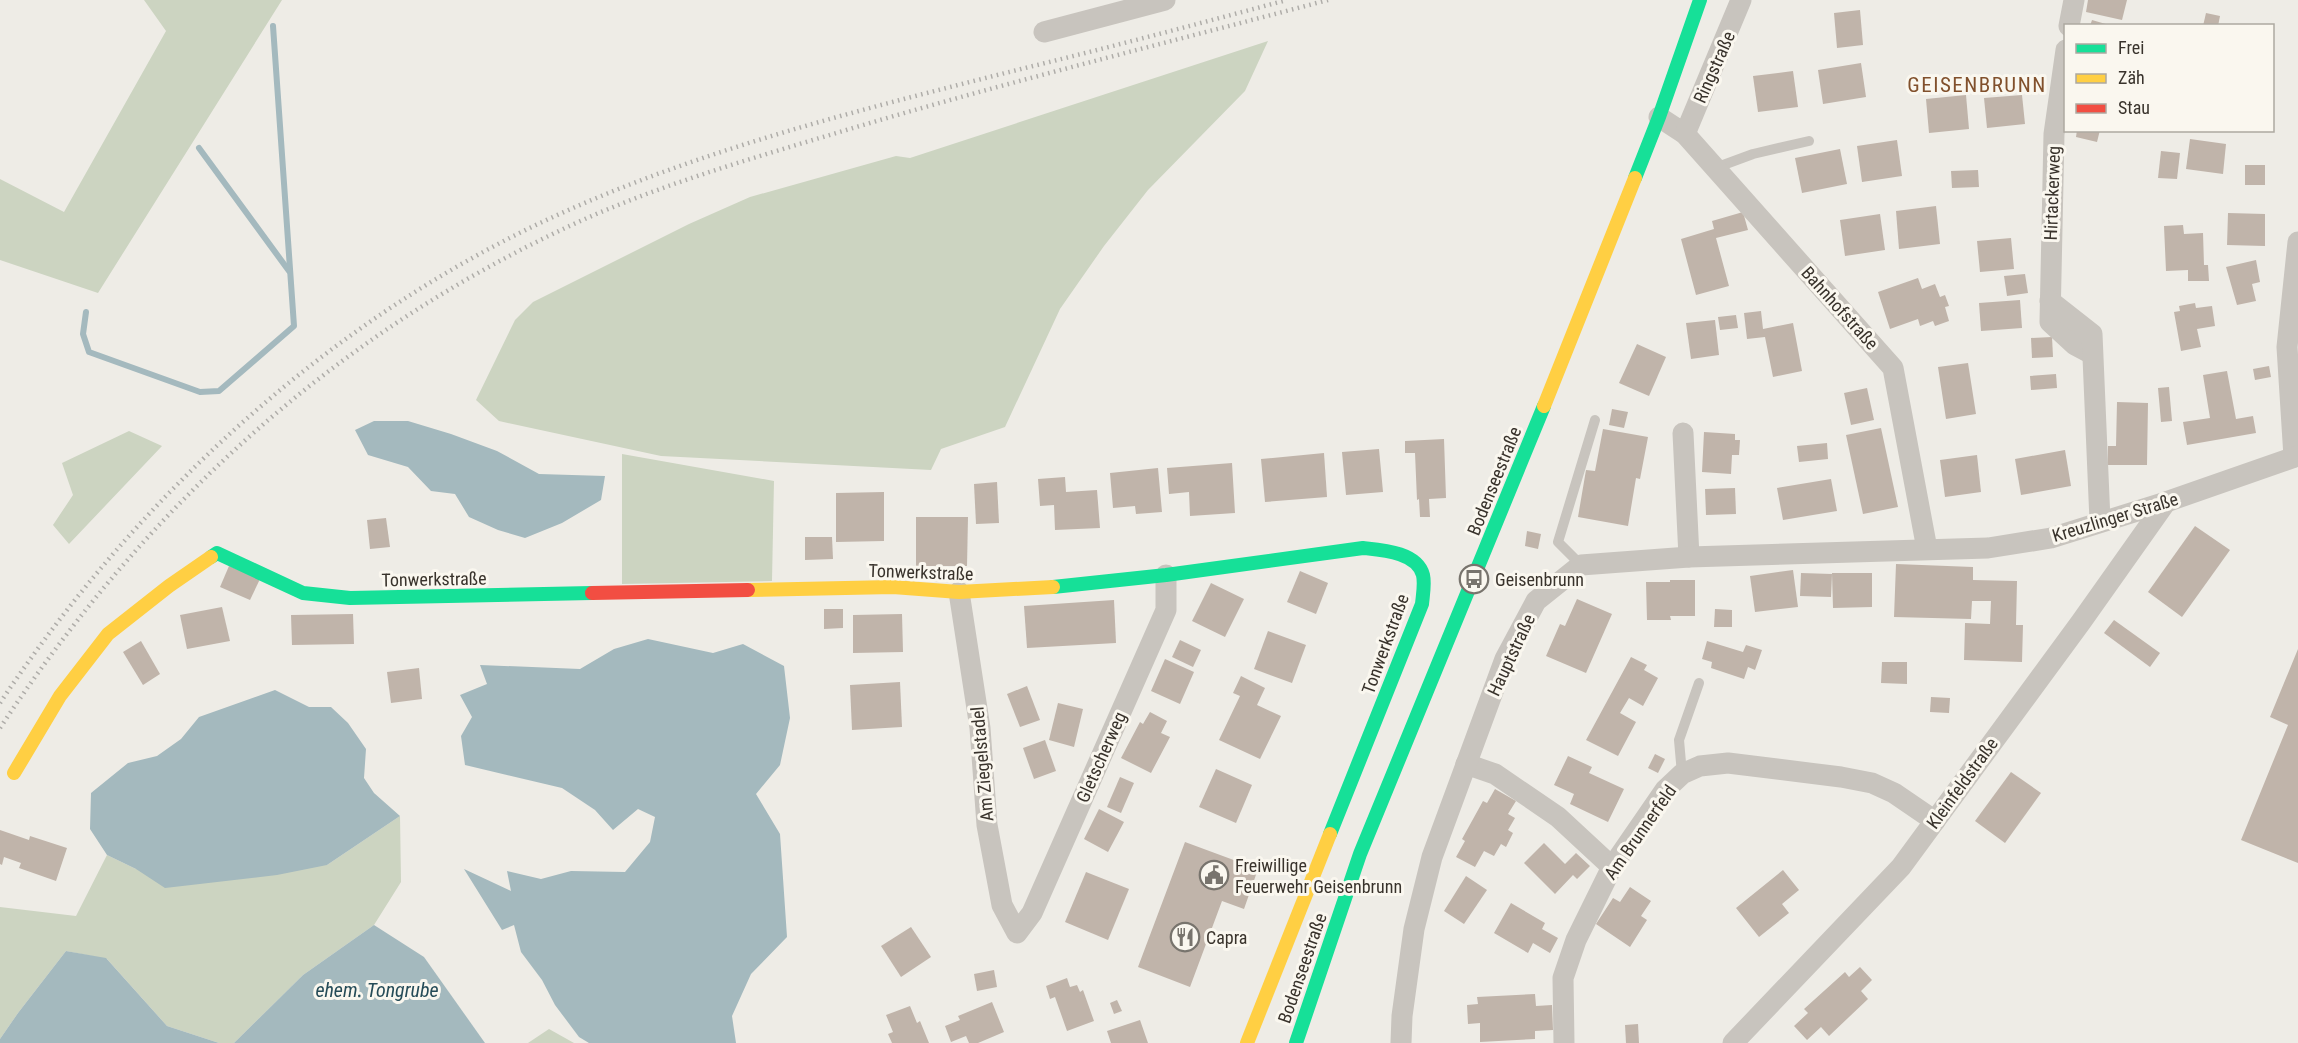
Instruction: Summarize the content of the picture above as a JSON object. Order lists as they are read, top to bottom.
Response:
{
  "streets": {
    "street": [
      "Ringstraße",
      "Hirtackerweg",
      "Bahnhofstraße",
      "Bodenseestraße",
      "Kreuzlinger Straße",
      "Tonwerkstraße",
      "Hauptstraße",
      "Gletscherweg",
      "Am Ziegelstadel",
      "Kleinfeldstraße",
      "Am Brunnerfeld"
    ]
  },
  "crossings": [
    ["Ringstraße", "Bahnhofstraße"],
    ["Hirtackerweg", "Kreuzlinger Straße"],
    ["Bahnhofstraße", "Bodenseestraße"],
    ["Bahnhofstraße", "Kreuzlinger Straße"],
    ["Kreuzlinger Straße", "Kleinfeldstraße"],
    ["Tonwerkstraße", "Gletscherweg"],
    ["Tonwerkstraße", "Am Ziegelstadel"],
    ["Gletscherweg", "Am Ziegelstadel"],
    ["Kleinfeldstraße", "Am Brunnerfeld"]
  ],
  "districts": ["GEISENBRUNN"],
  "water": ["ehem. Tongrube"],
  "places": {
    "bus stop": ["Geisenbrunn"],
    "public building": ["Freiwillige Feuerwehr Geisenbrunn"],
    "restaurant": ["Capra"]
  },
  "legend": ["Frei", "Zäh", "Stau"]
}
